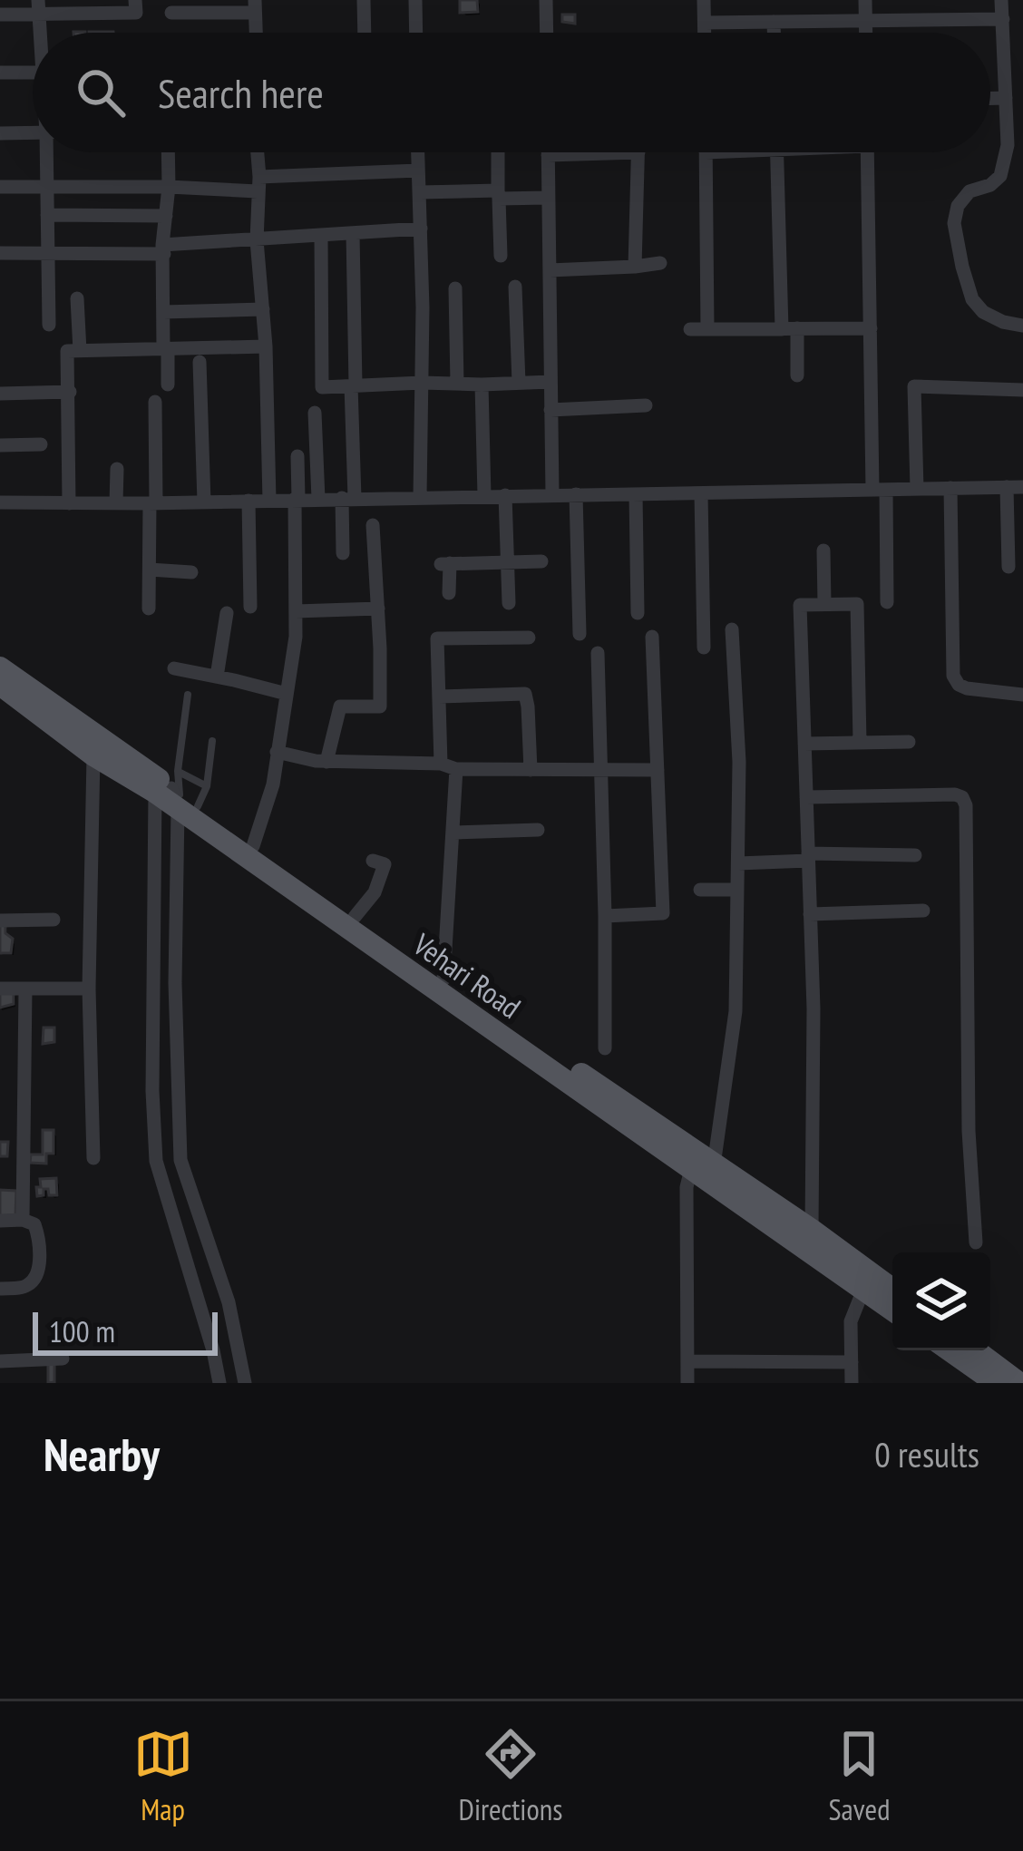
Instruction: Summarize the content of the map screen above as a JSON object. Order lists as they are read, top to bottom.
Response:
{
  "streets": {
    "main road": ["Vehari Road"]
  },
  "scale_bar": "100 m",
  "page": {
    "search": "Search here",
    "scale": "100 m",
    "heading": ["Nearby", "0 results"],
    "nav": ["Map", "Directions", "Saved"]
  }
}
